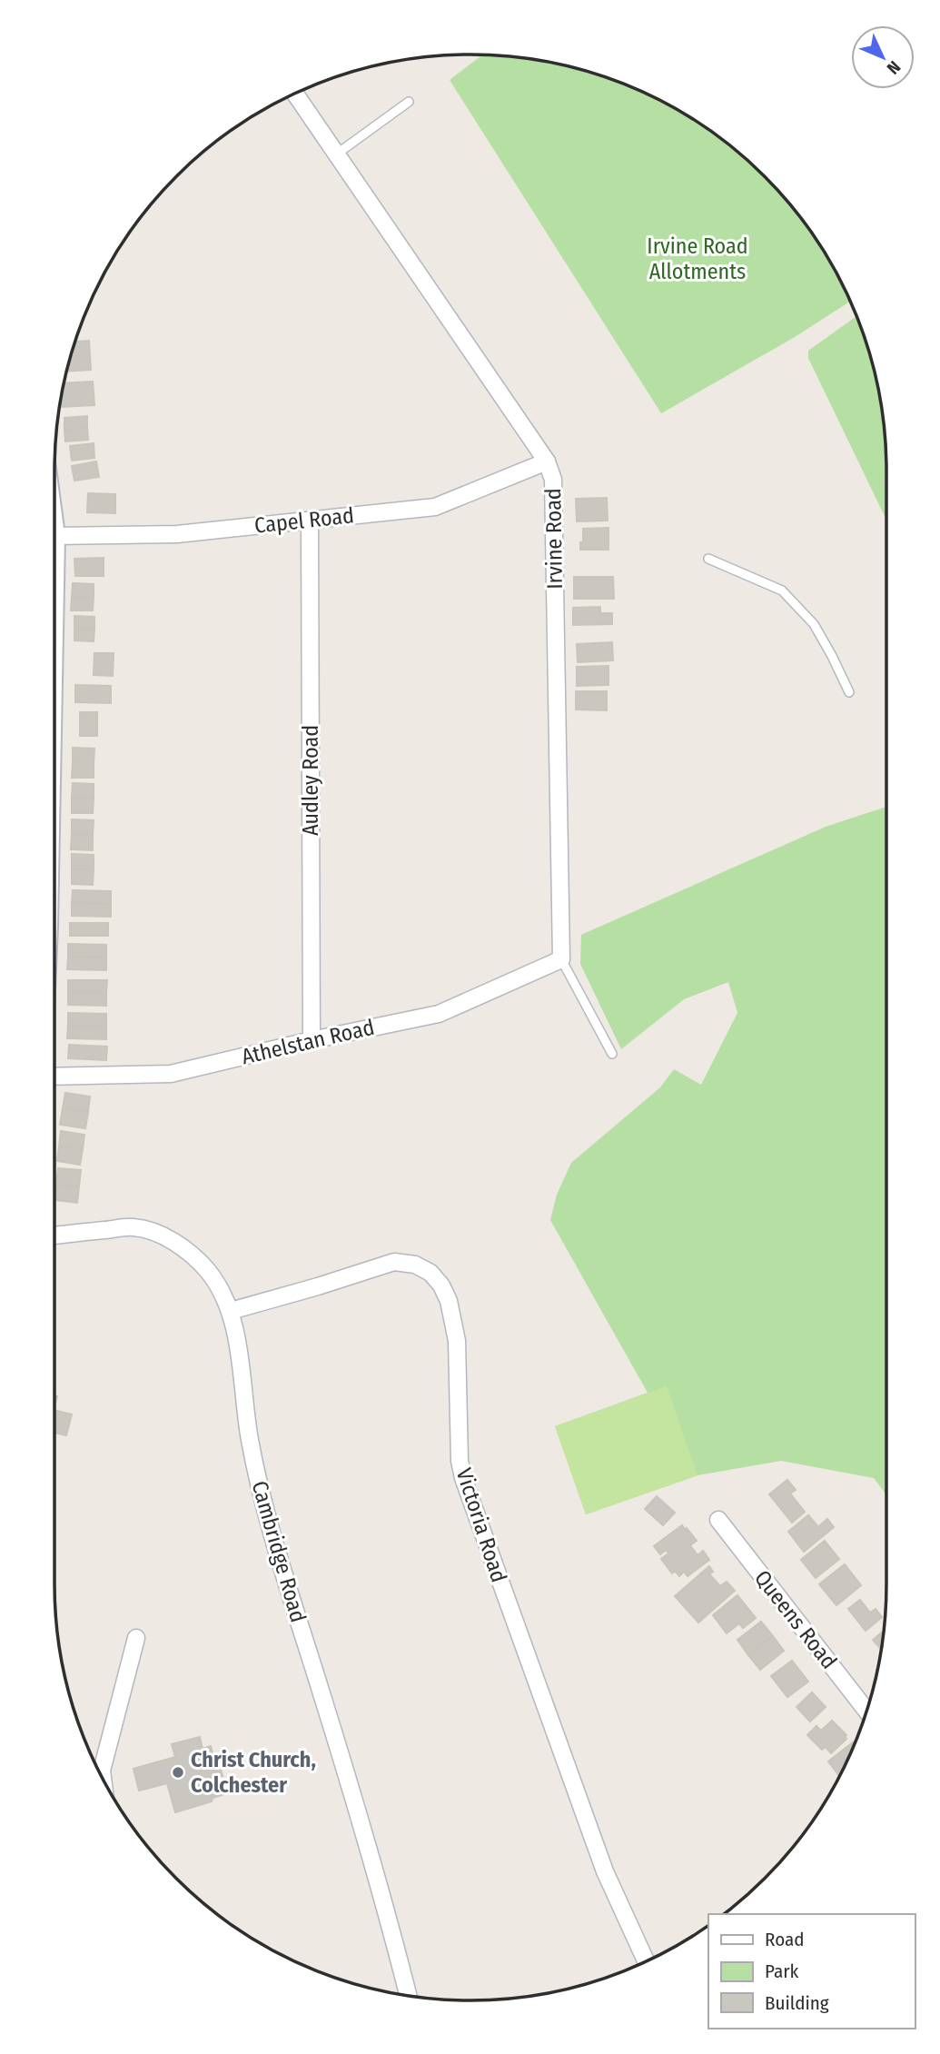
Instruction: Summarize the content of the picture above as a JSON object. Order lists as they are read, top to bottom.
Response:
{
  "streets": {
    "street": [
      "Capel Road",
      "Irvine Road",
      "Audley Road",
      "Athelstan Road",
      "Victoria Road",
      "Cambridge Road",
      "Queens Road"
    ]
  },
  "crossings": [
    ["Capel Road", "Irvine Road"],
    ["Capel Road", "Audley Road"],
    ["Irvine Road", "Athelstan Road"],
    ["Audley Road", "Athelstan Road"],
    ["Victoria Road", "Cambridge Road"]
  ],
  "parks": ["Irvine Road Allotments"],
  "places": ["Christ Church, Colchester"],
  "legend": ["Road", "Park", "Building"],
  "north": "bottom right"
}
